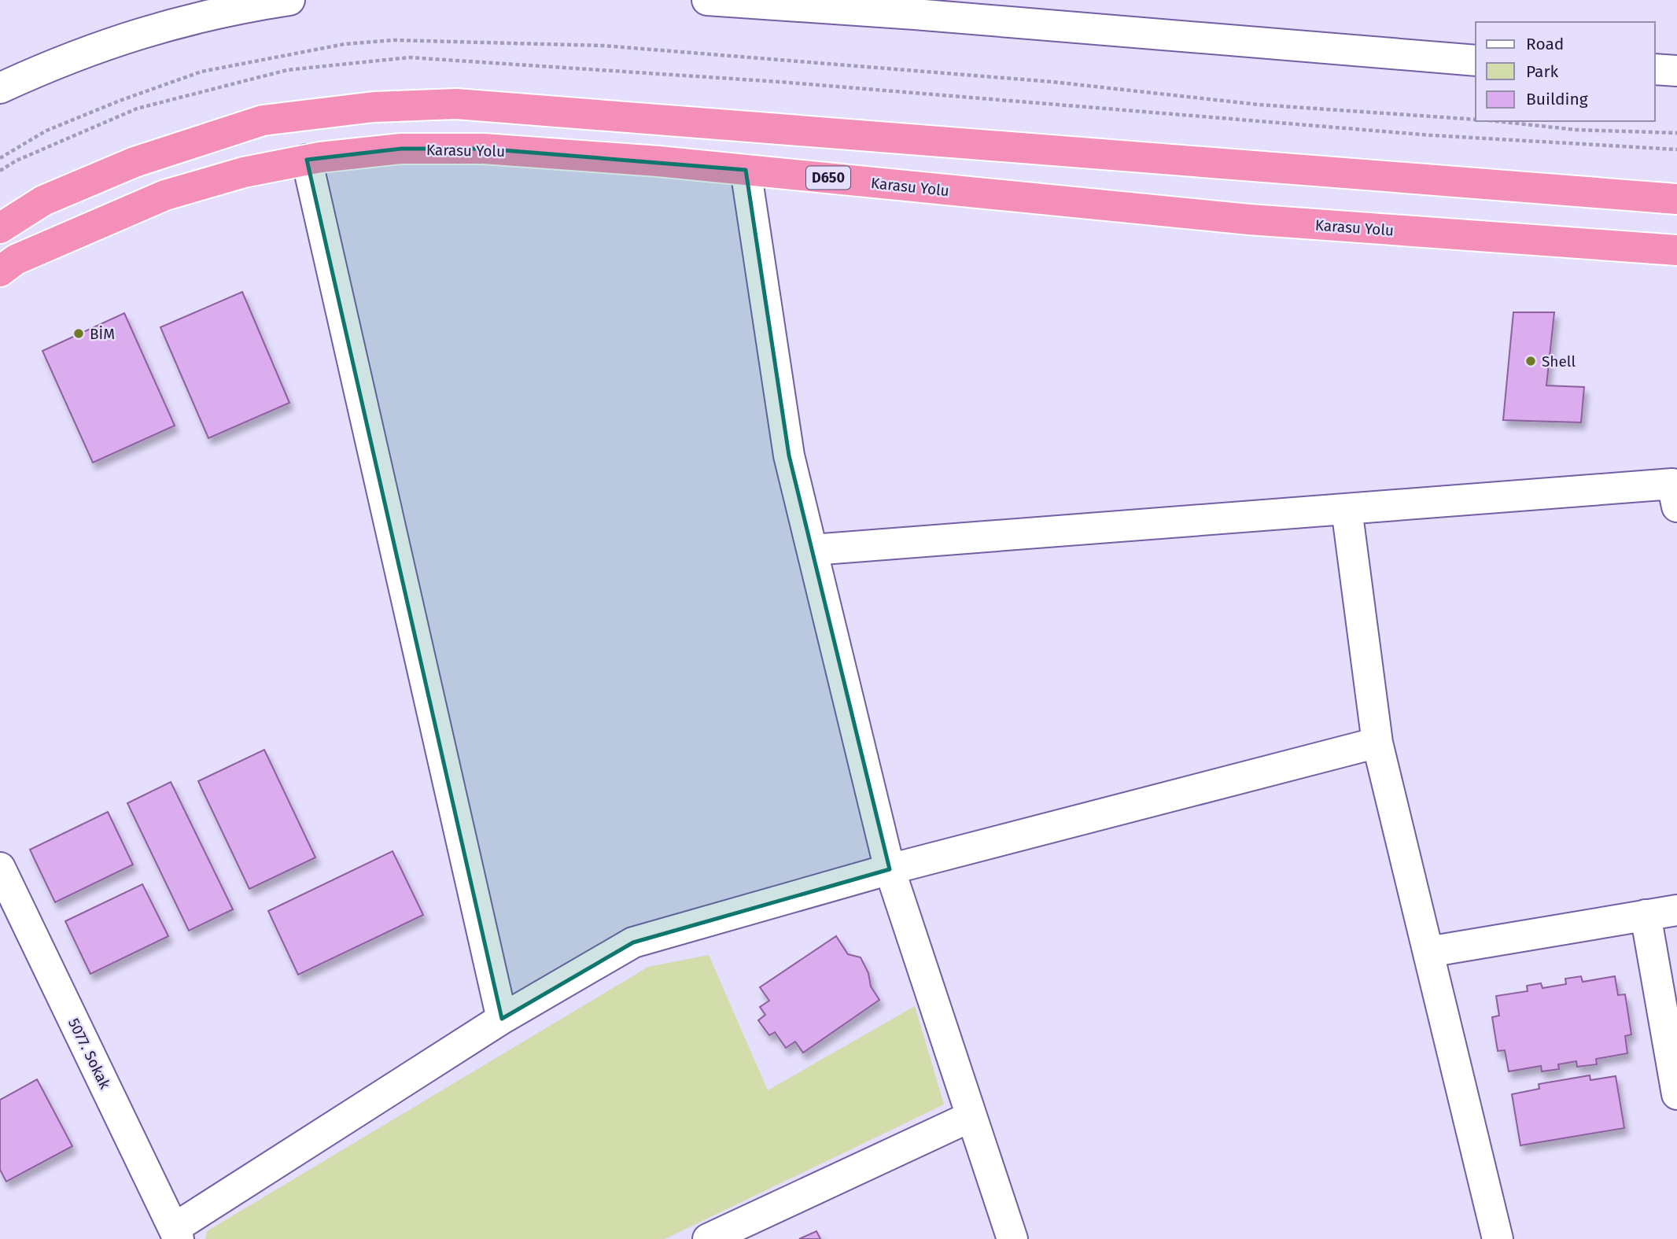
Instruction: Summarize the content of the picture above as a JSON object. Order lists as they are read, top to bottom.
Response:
{
  "streets": {
    "highway": ["Karasu Yolu", "D650"],
    "street": ["5077. Sokak"]
  },
  "places": ["BİM", "Shell"],
  "legend": ["Road", "Park", "Building"]
}
